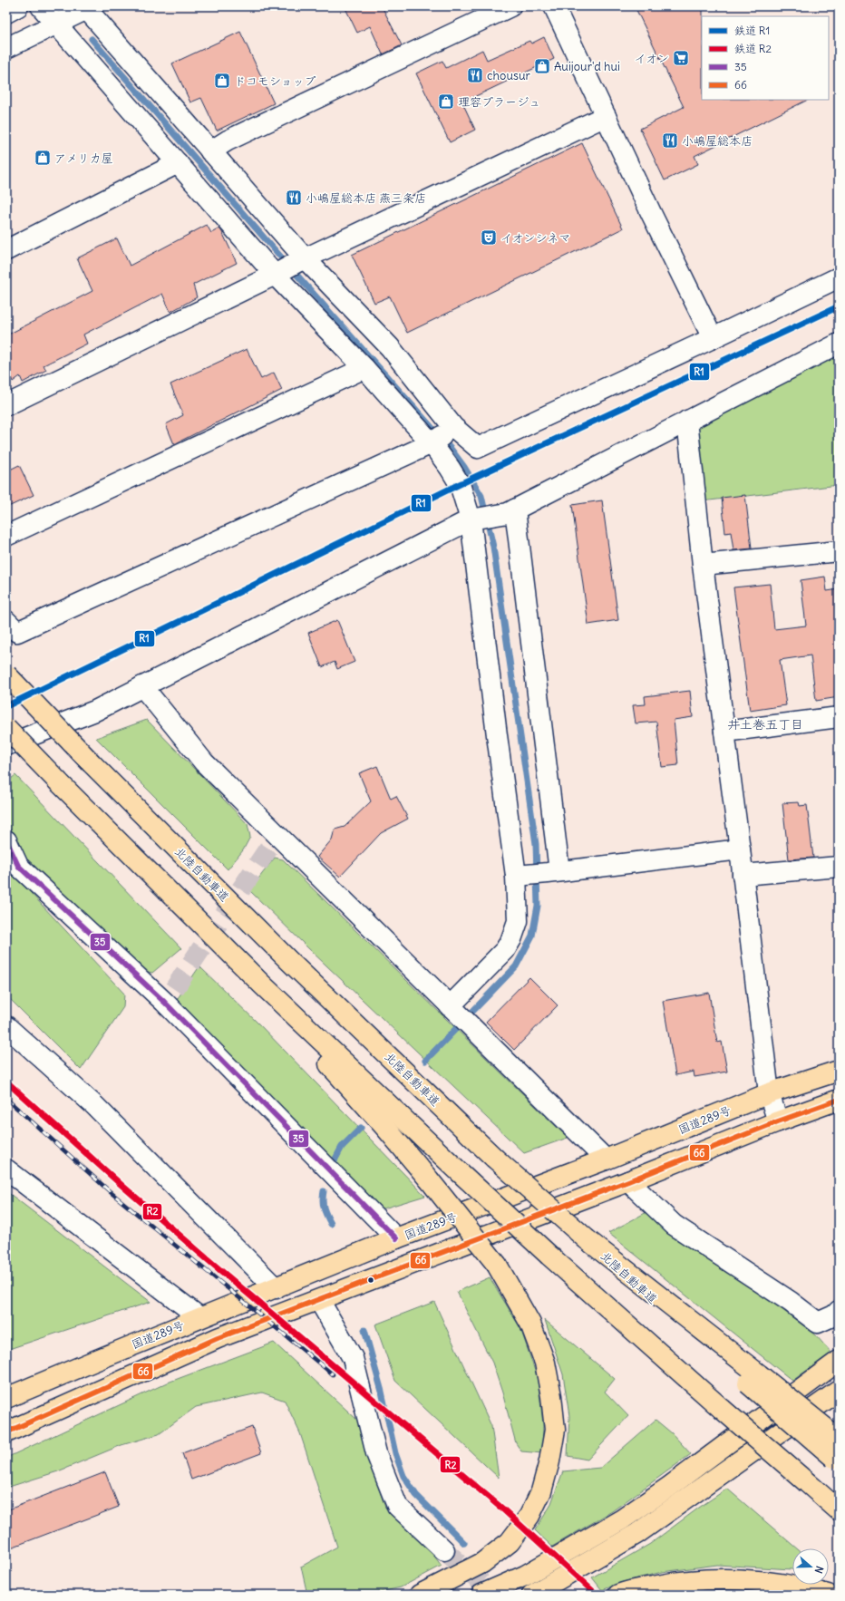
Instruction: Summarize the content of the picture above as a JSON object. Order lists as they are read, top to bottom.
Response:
{
  "streets": {
    "highway": ["北陸自動車道", "国道289号"]
  },
  "districts": ["井土巻五丁目"],
  "places": {
    "supermarket": ["イオン"],
    "shop": [
      "Auijour'd hui",
      "ドコモショップ",
      "理容プラージュ",
      "アメリカ屋"
    ],
    "restaurant": ["chousur", "小嶋屋総本店", "小嶋屋総本店 燕三条店"],
    "theatre": ["イオンシネマ"]
  },
  "lines": [
    "rail line R1",
    "transit line 35",
    "rail line R2",
    "transit line 66"
  ],
  "legend": [
    "鉄道 R1",
    "鉄道 R2",
    "35",
    "66"
  ],
  "north": "right"
}
